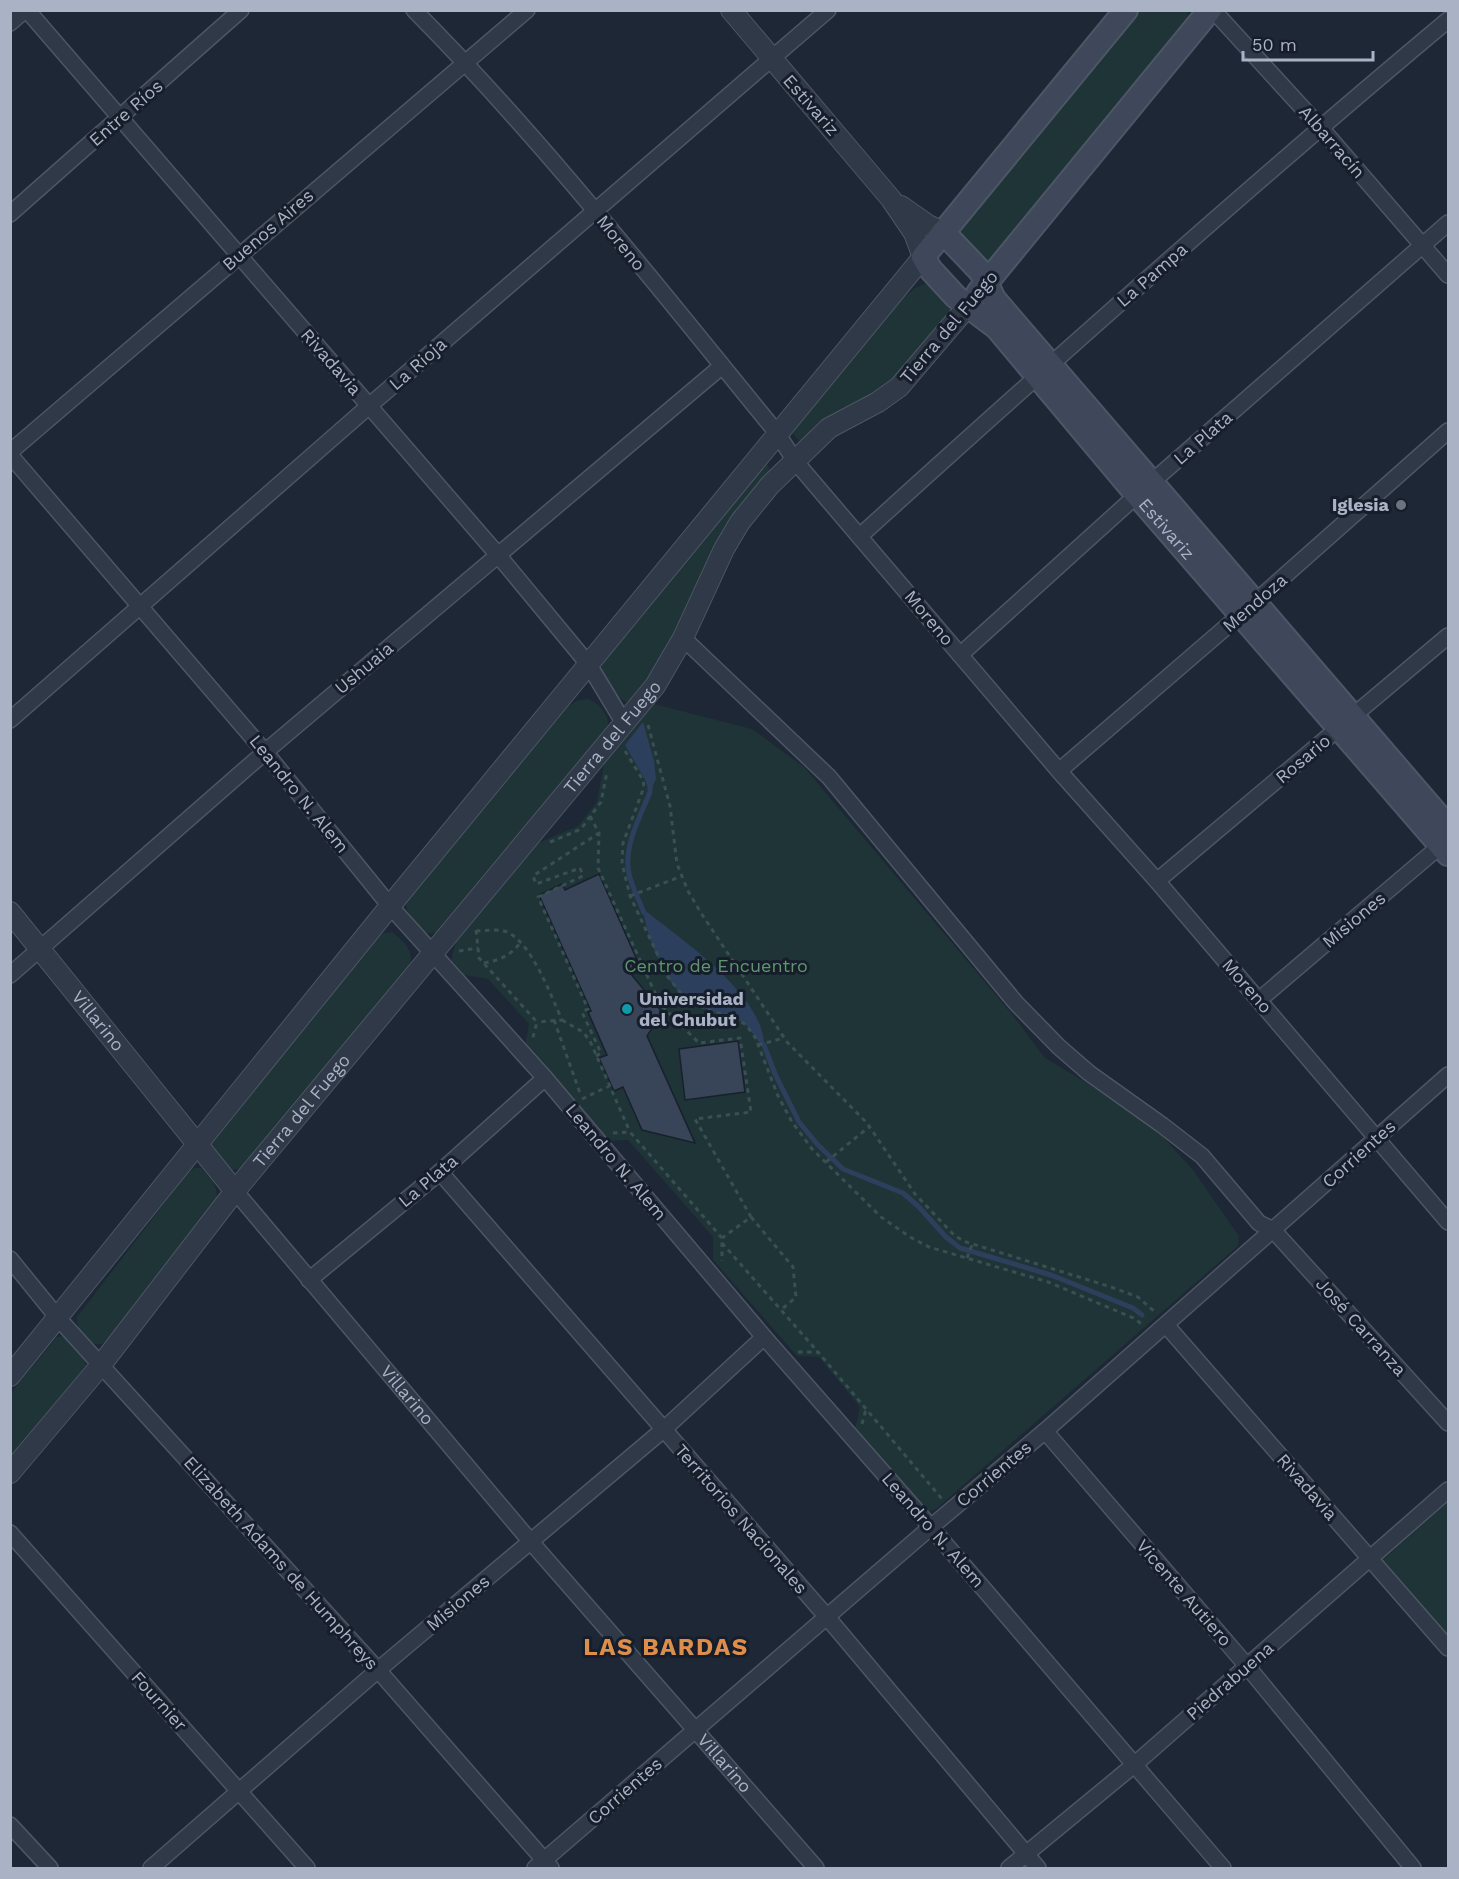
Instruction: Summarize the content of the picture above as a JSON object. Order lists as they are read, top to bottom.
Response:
{
  "streets": {
    "main road": ["Estivariz", "Tierra del Fuego"],
    "street": [
      "Entre Ríos",
      "Albarracín",
      "Buenos Aires",
      "Moreno",
      "La Pampa",
      "Rivadavia",
      "La Rioja",
      "La Plata",
      "Mendoza",
      "Ushuaia",
      "Rosario",
      "Leandro N. Alem",
      "Misiones",
      "Villarino",
      "Corrientes",
      "José Carranza",
      "Territorios Nacionales",
      "Elizabeth Adams de Humphreys",
      "Vicente Autiero",
      "Piedrabuena",
      "Fournier"
    ]
  },
  "crossings": [
    ["Estivariz", "La Pampa"],
    ["Estivariz", "Tierra del Fuego"],
    ["Estivariz", "La Rioja"],
    ["Estivariz", "La Plata"],
    ["Estivariz", "Mendoza"],
    ["Estivariz", "Rosario"],
    ["Estivariz", "Misiones"],
    ["Entre Ríos", "Rivadavia"],
    ["Albarracín", "La Pampa"],
    ["Albarracín", "Tierra del Fuego"],
    ["Albarracín", "La Plata"],
    ["Buenos Aires", "Moreno"],
    ["Buenos Aires", "Rivadavia"],
    ["Buenos Aires", "Leandro N. Alem"],
    ["Moreno", "La Pampa"],
    ["Moreno", "Tierra del Fuego"],
    ["Moreno", "La Rioja"],
    ["Moreno", "La Plata"],
    ["Moreno", "Mendoza"],
    ["Moreno", "Ushuaia"],
    ["Moreno", "Rosario"],
    ["Moreno", "Misiones"],
    ["Moreno", "Corrientes"],
    ["Tierra del Fuego", "Rivadavia"],
    ["Tierra del Fuego", "Leandro N. Alem"],
    ["Tierra del Fuego", "Villarino"],
    ["Tierra del Fuego", "José Carranza"],
    ["Tierra del Fuego", "Elizabeth Adams de Humphreys"],
    ["Rivadavia", "La Rioja"],
    ["Rivadavia", "Ushuaia"],
    ["Rivadavia", "Corrientes"],
    ["Rivadavia", "Piedrabuena"],
    ["La Rioja", "Leandro N. Alem"],
    ["La Plata", "Leandro N. Alem"],
    ["La Plata", "Villarino"],
    ["La Plata", "Territorios Nacionales"],
    ["Ushuaia", "Leandro N. Alem"],
    ["Ushuaia", "Villarino"],
    ["Leandro N. Alem", "Misiones"],
    ["Leandro N. Alem", "Corrientes"],
    ["Leandro N. Alem", "Piedrabuena"],
    ["Misiones", "Villarino"],
    ["Misiones", "Territorios Nacionales"],
    ["Misiones", "Elizabeth Adams de Humphreys"],
    ["Misiones", "Fournier"],
    ["Villarino", "Corrientes"],
    ["Corrientes", "José Carranza"],
    ["Corrientes", "Territorios Nacionales"],
    ["Corrientes", "Elizabeth Adams de Humphreys"],
    ["Corrientes", "Vicente Autiero"],
    ["Territorios Nacionales", "Piedrabuena"],
    ["Vicente Autiero", "Piedrabuena"]
  ],
  "districts": ["LAS BARDAS"],
  "parks": ["Centro de Encuentro"],
  "places": ["Iglesia", "Universidad del Chubut"],
  "scale_bar": "50 m"
}
